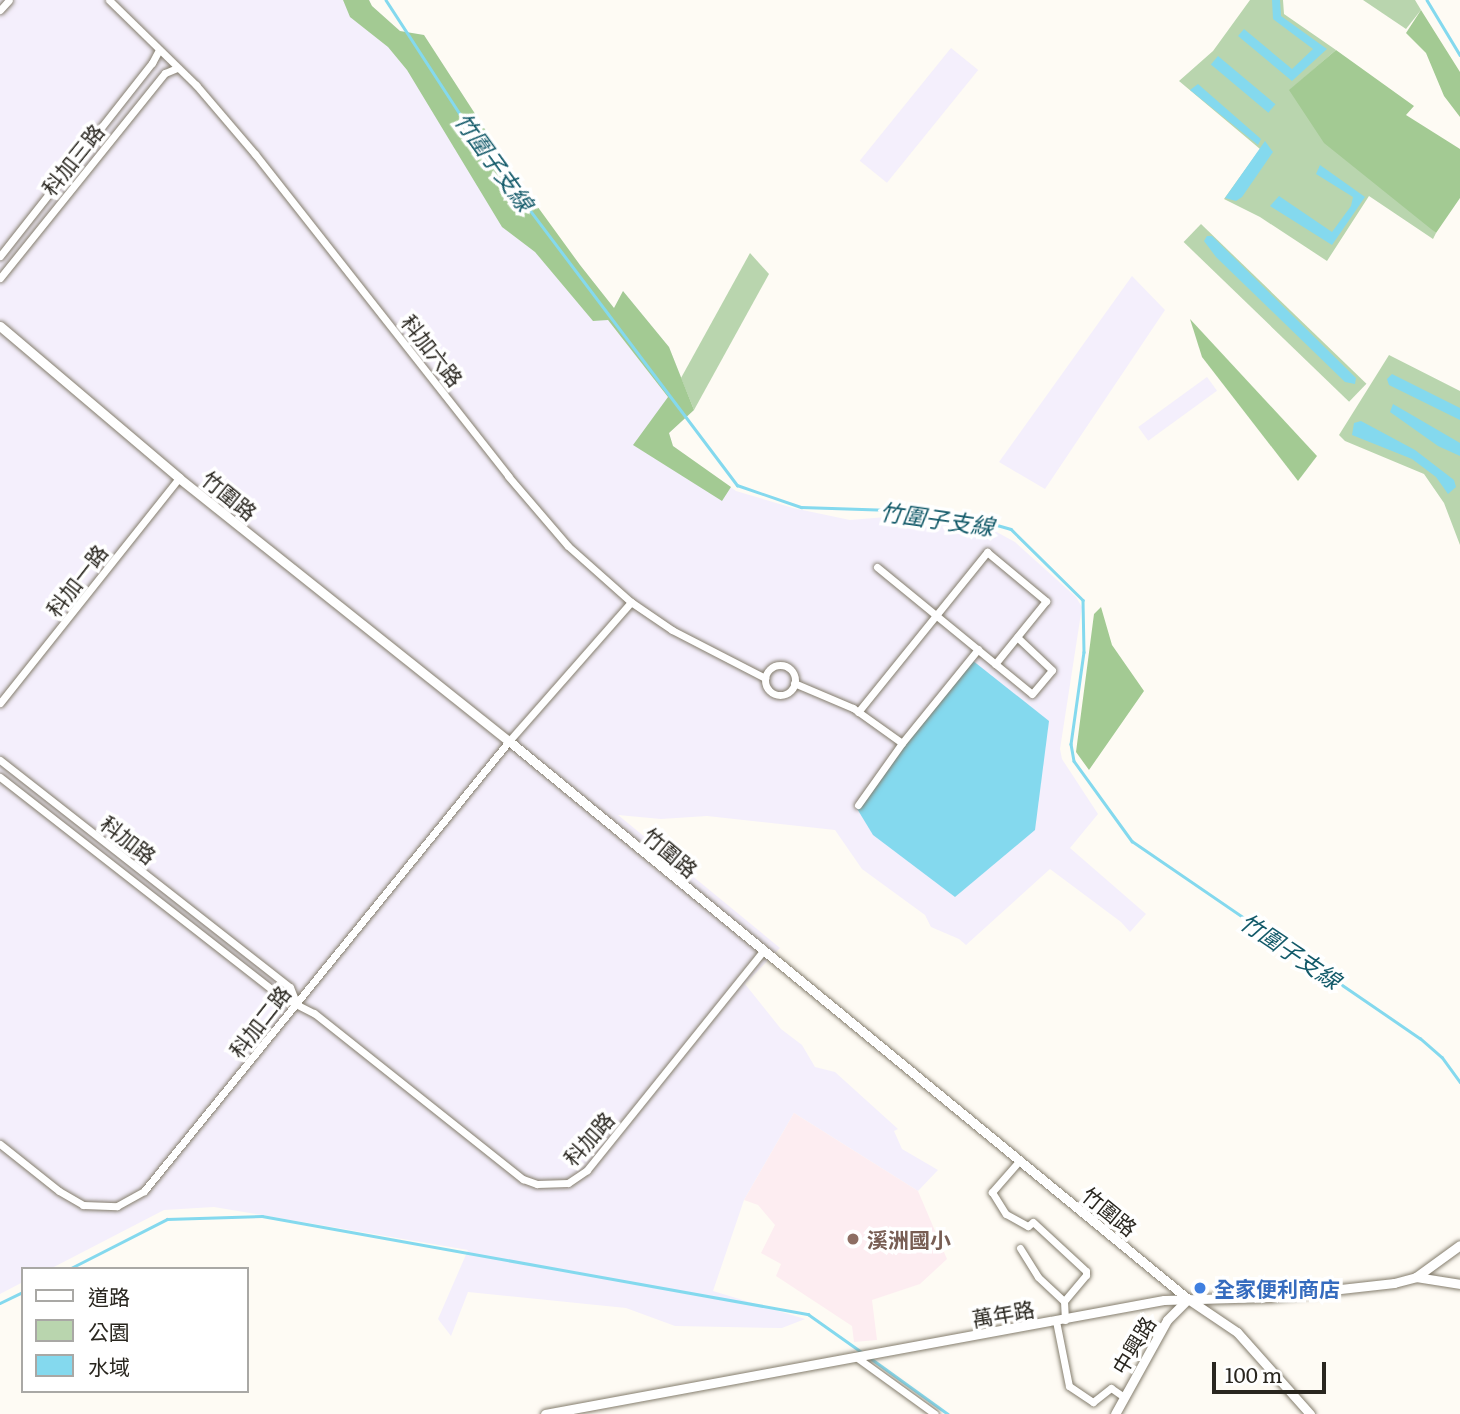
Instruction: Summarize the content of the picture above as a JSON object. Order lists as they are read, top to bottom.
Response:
{
  "streets": {
    "street": [
      "科加三路",
      "科加六路",
      "竹圍路",
      "科加一路",
      "科加路",
      "科加二路",
      "萬年路",
      "中興路"
    ]
  },
  "crossings": [
    ["科加三路", "科加六路"],
    ["科加六路", "科加二路"],
    ["竹圍路", "科加一路"],
    ["竹圍路", "科加路"],
    ["竹圍路", "科加二路"],
    ["竹圍路", "萬年路"],
    ["竹圍路", "中興路"],
    ["科加路", "科加二路"],
    ["萬年路", "中興路"]
  ],
  "water": ["竹圍子支線"],
  "places": ["溪洲國小", "全家便利商店"],
  "legend": ["道路", "公園", "水域"],
  "scale_bar": "100 m"
}
